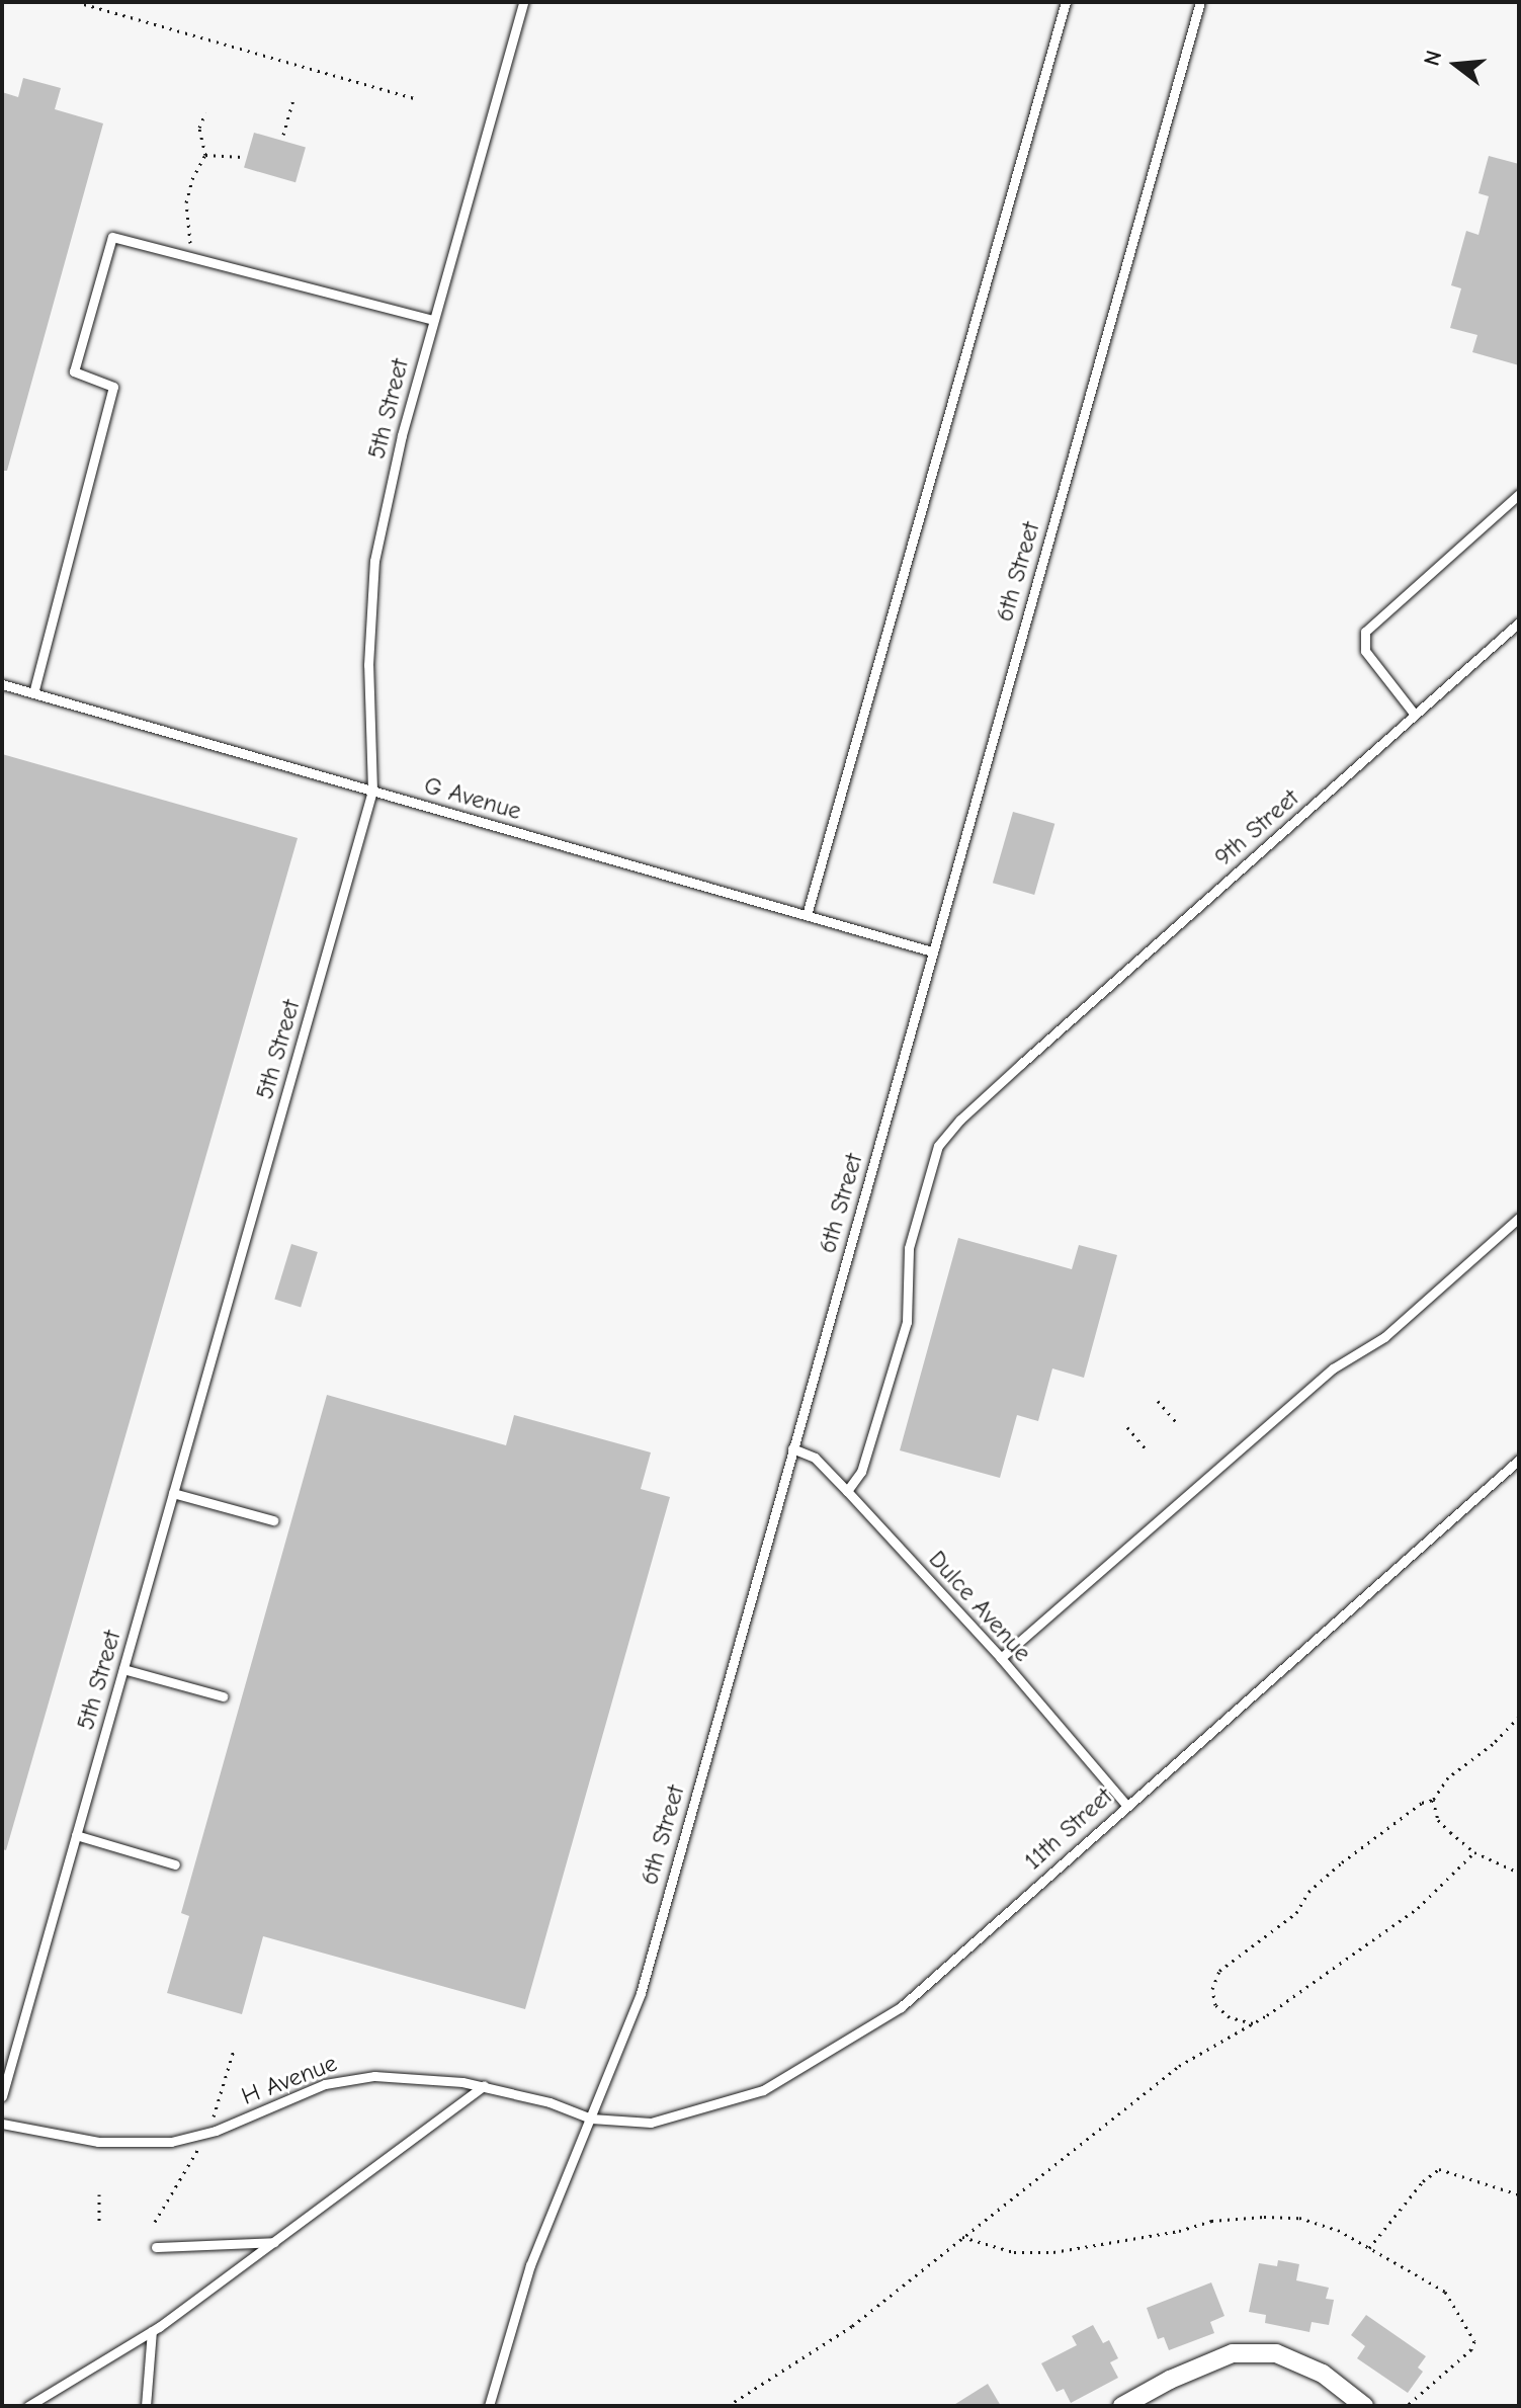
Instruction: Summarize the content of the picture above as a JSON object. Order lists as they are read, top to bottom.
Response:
{
  "streets": {
    "lane": [
      "5th Street",
      "6th Street",
      "G Avenue",
      "9th Street",
      "Dulce Avenue",
      "11th Street",
      "H Avenue"
    ]
  },
  "crossings": [
    ["5th Street", "G Avenue"],
    ["6th Street", "G Avenue"],
    ["6th Street", "Dulce Avenue"],
    ["6th Street", "11th Street"],
    ["6th Street", "H Avenue"],
    ["9th Street", "Dulce Avenue"],
    ["Dulce Avenue", "11th Street"],
    ["11th Street", "H Avenue"]
  ],
  "north": "left"
}
